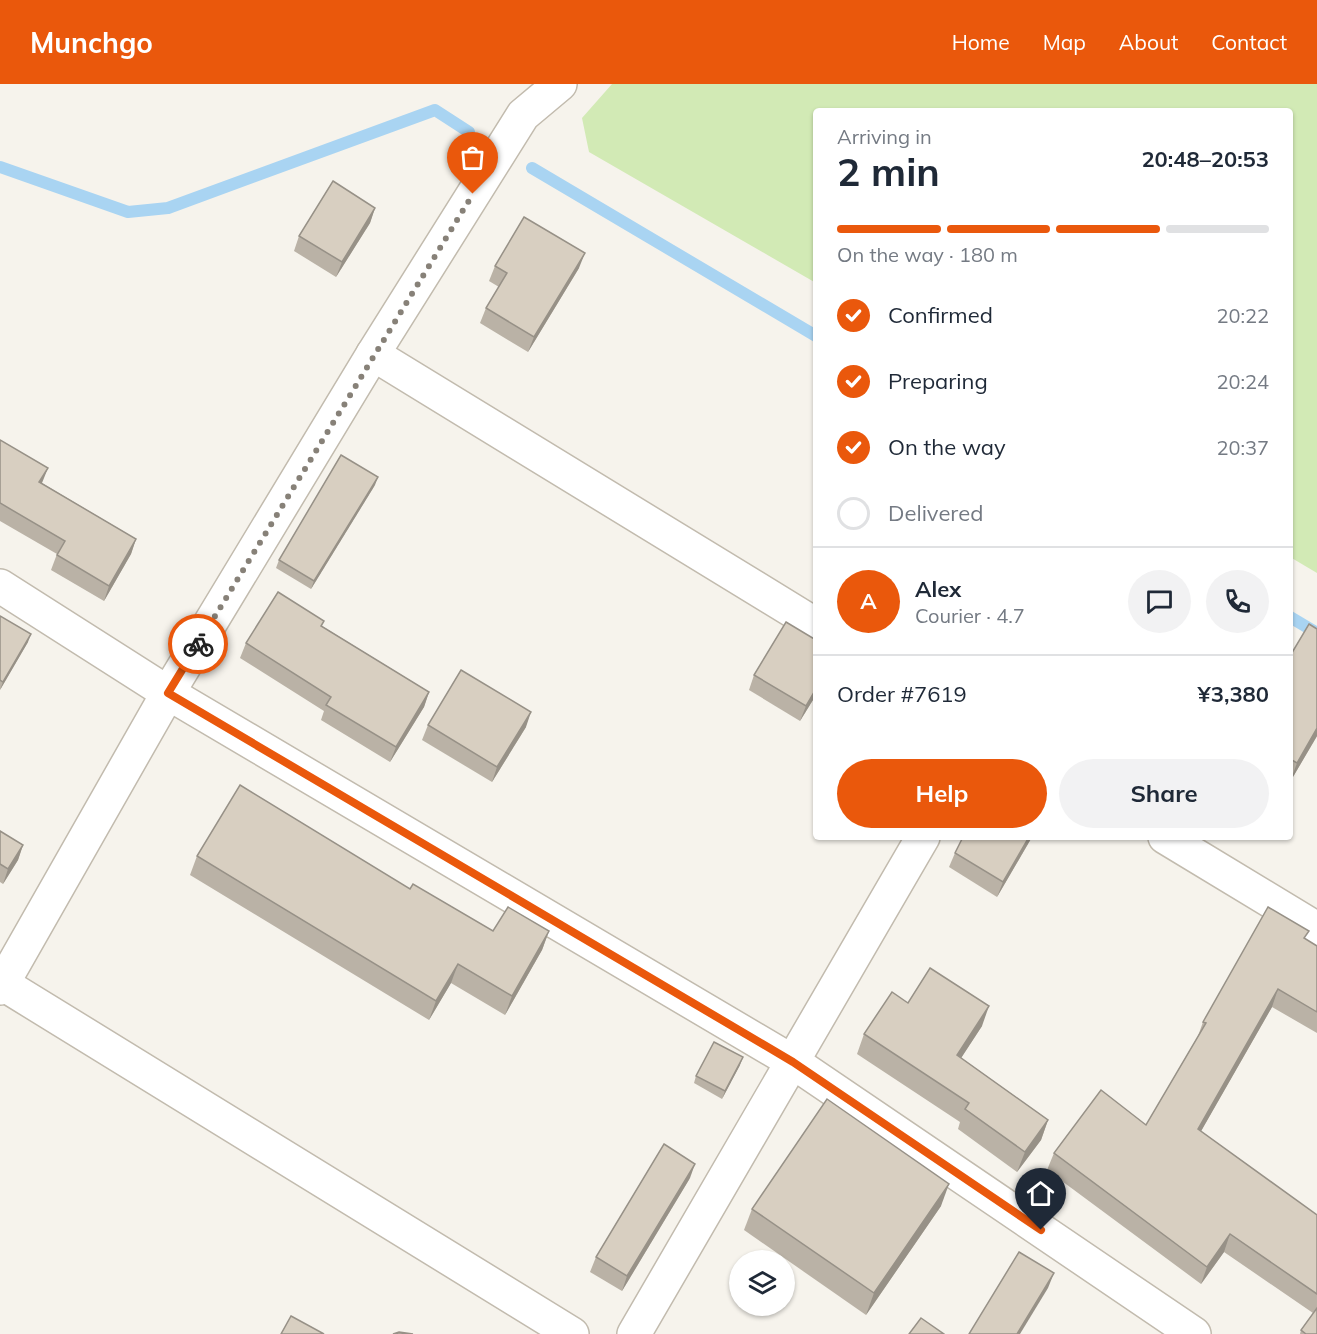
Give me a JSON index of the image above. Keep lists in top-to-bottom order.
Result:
{
  "page": {
    "header": "Munchgo",
    "nav": [
      "Home",
      "Map",
      "About",
      "Contact"
    ],
    "heading": ["2 min", "Arriving in", "20:48–20:53"],
    "panel": [
      "Alex",
      "Courier · 4.7",
      "Order #7619",
      "¥3,380"
    ],
    "bar": "On the way · 180 m",
    "list": [
      ["Confirmed", "20:22"],
      ["Preparing", "20:24"],
      ["On the way", "20:37"],
      "Delivered"
    ],
    "round": "A",
    "buttons": ["Help", "Share"]
  }
}
